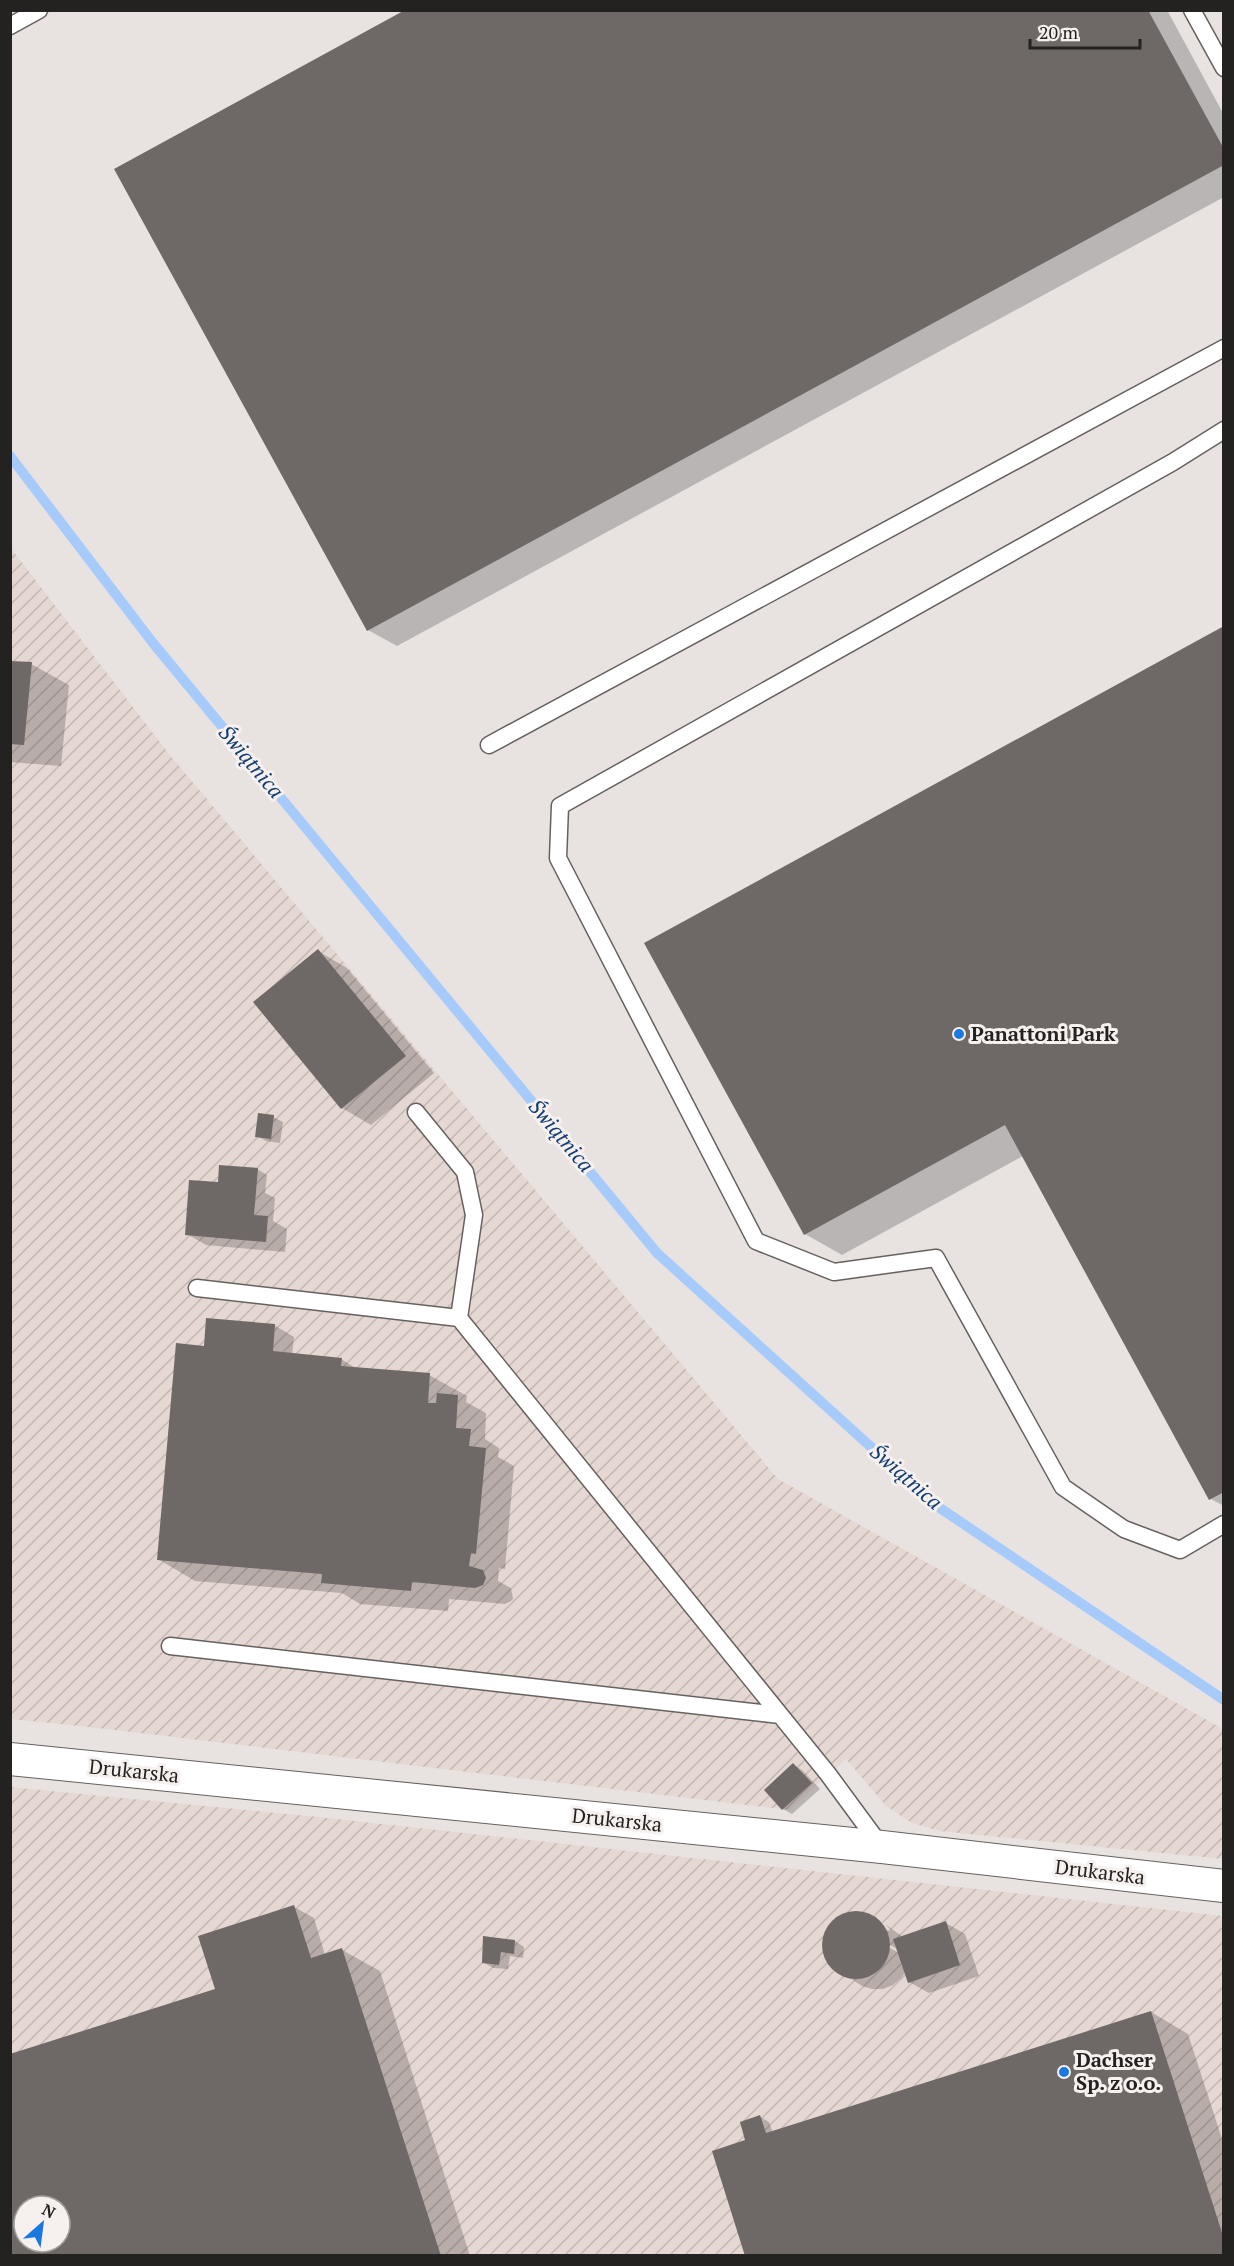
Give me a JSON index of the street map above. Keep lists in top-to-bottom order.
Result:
{
  "streets": {
    "street": ["Drukarska"]
  },
  "water": ["Świątnica"],
  "places": ["Panattoni Park", "Dachser Sp. z o.o."],
  "scale_bar": "20 m",
  "north": "top right"
}
